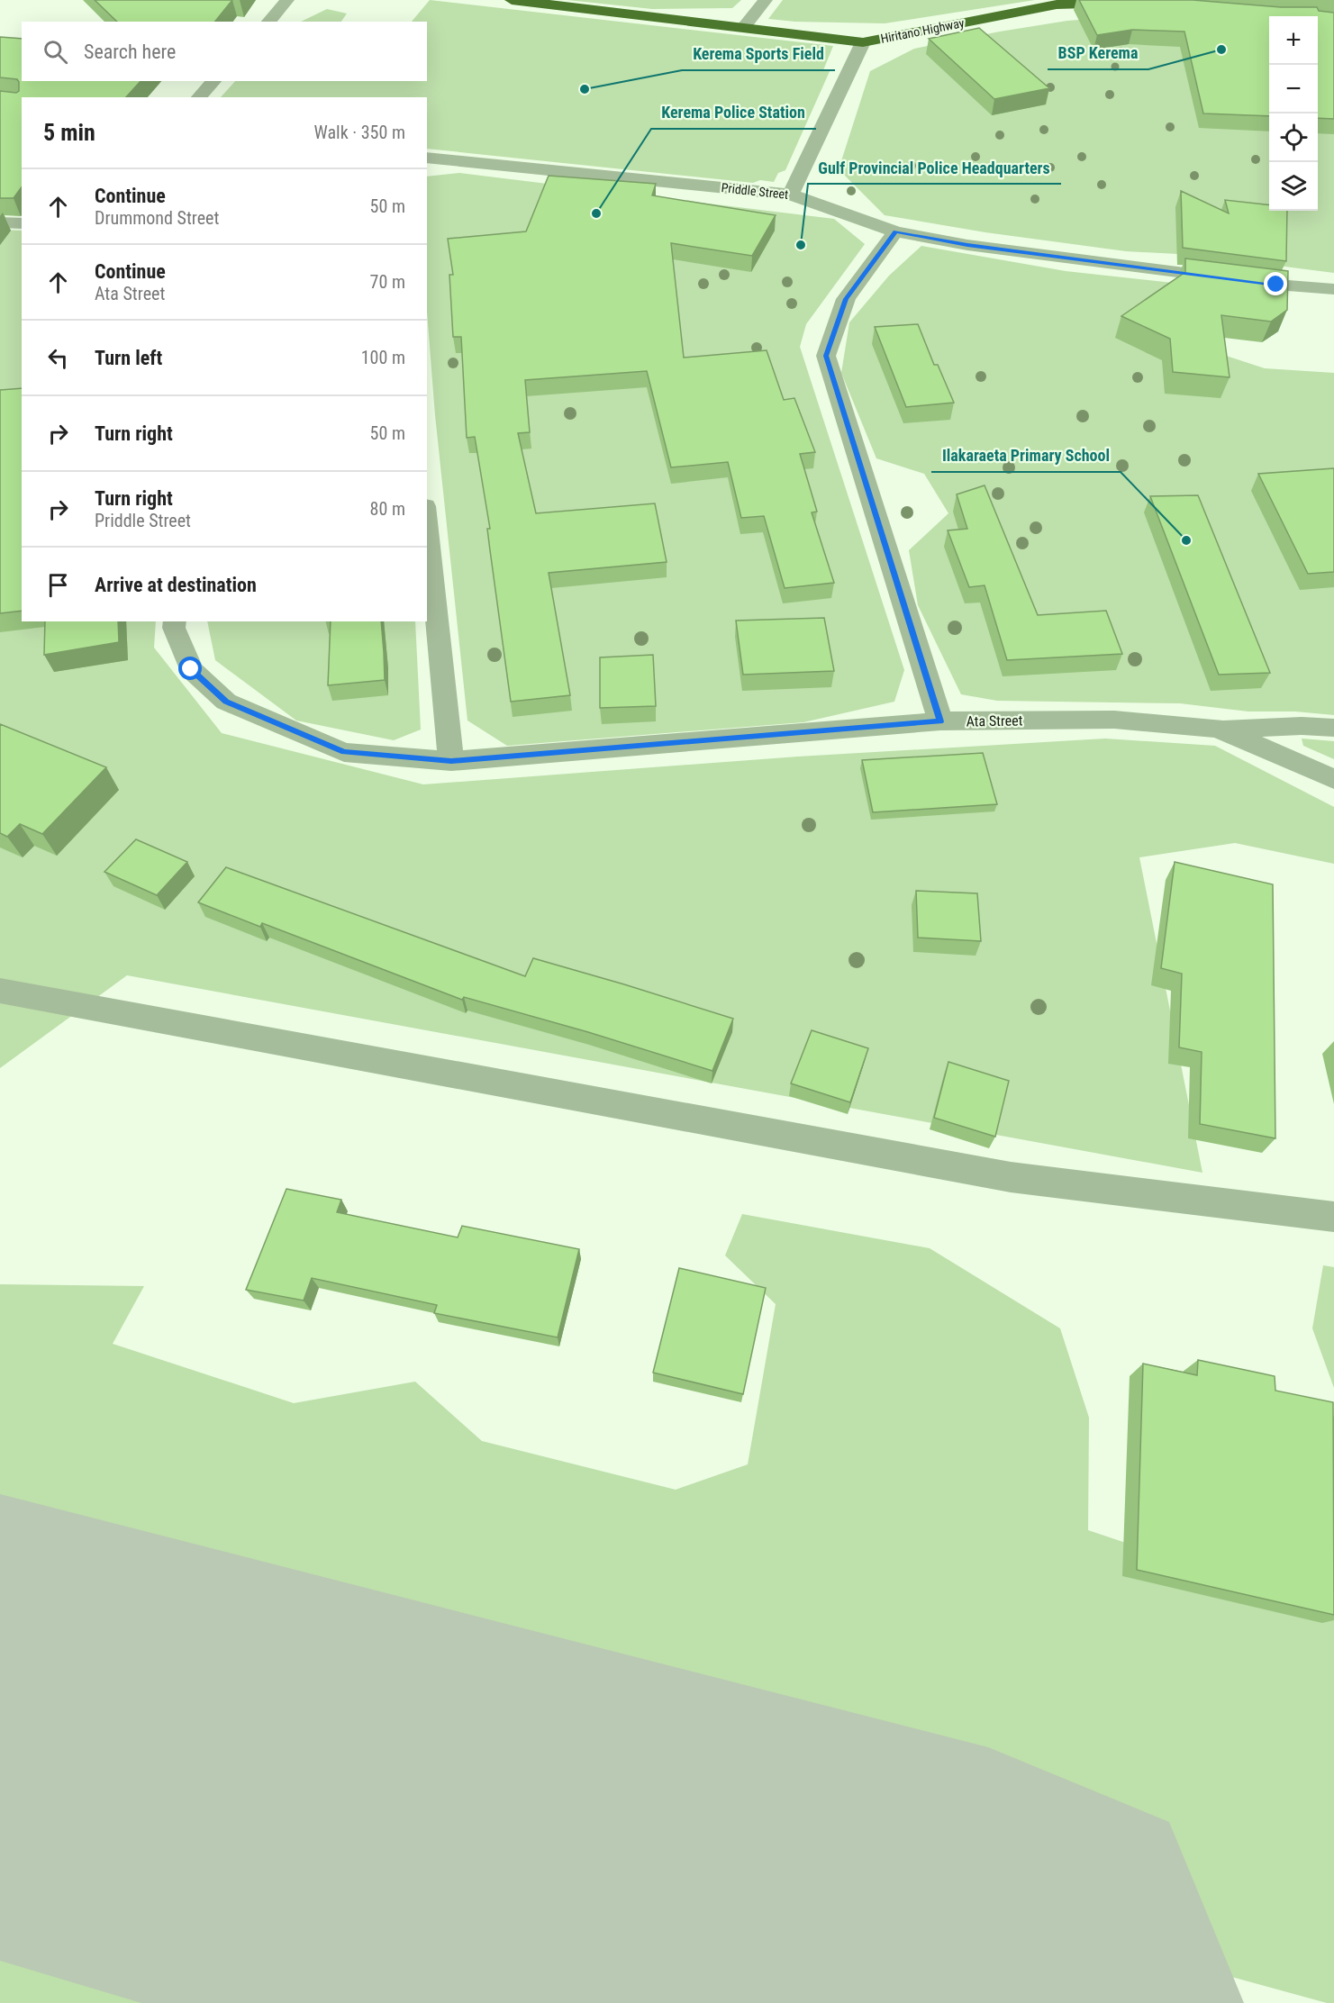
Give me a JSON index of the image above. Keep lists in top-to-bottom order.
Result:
{
  "streets": {
    "highway": ["Hiritano Highway"],
    "street": ["Priddle Street", "Ata Street"]
  },
  "places": [
    "BSP Kerema",
    "Kerema Sports Field",
    "Kerema Police Station",
    "Gulf Provincial Police Headquarters",
    "Ilakaraeta Primary School"
  ],
  "page": {
    "map_buttons": ["+", "−"],
    "search": "Search here",
    "heading": ["5 min", "Walk · 350 m"],
    "list": [
      ["Continue", "Drummond Street", "50 m"],
      ["Continue", "Ata Street", "70 m"],
      ["Turn left", "100 m"],
      ["Turn right", "50 m"],
      ["Turn right", "Priddle Street", "80 m"],
      "Arrive at destination"
    ]
  }
}
